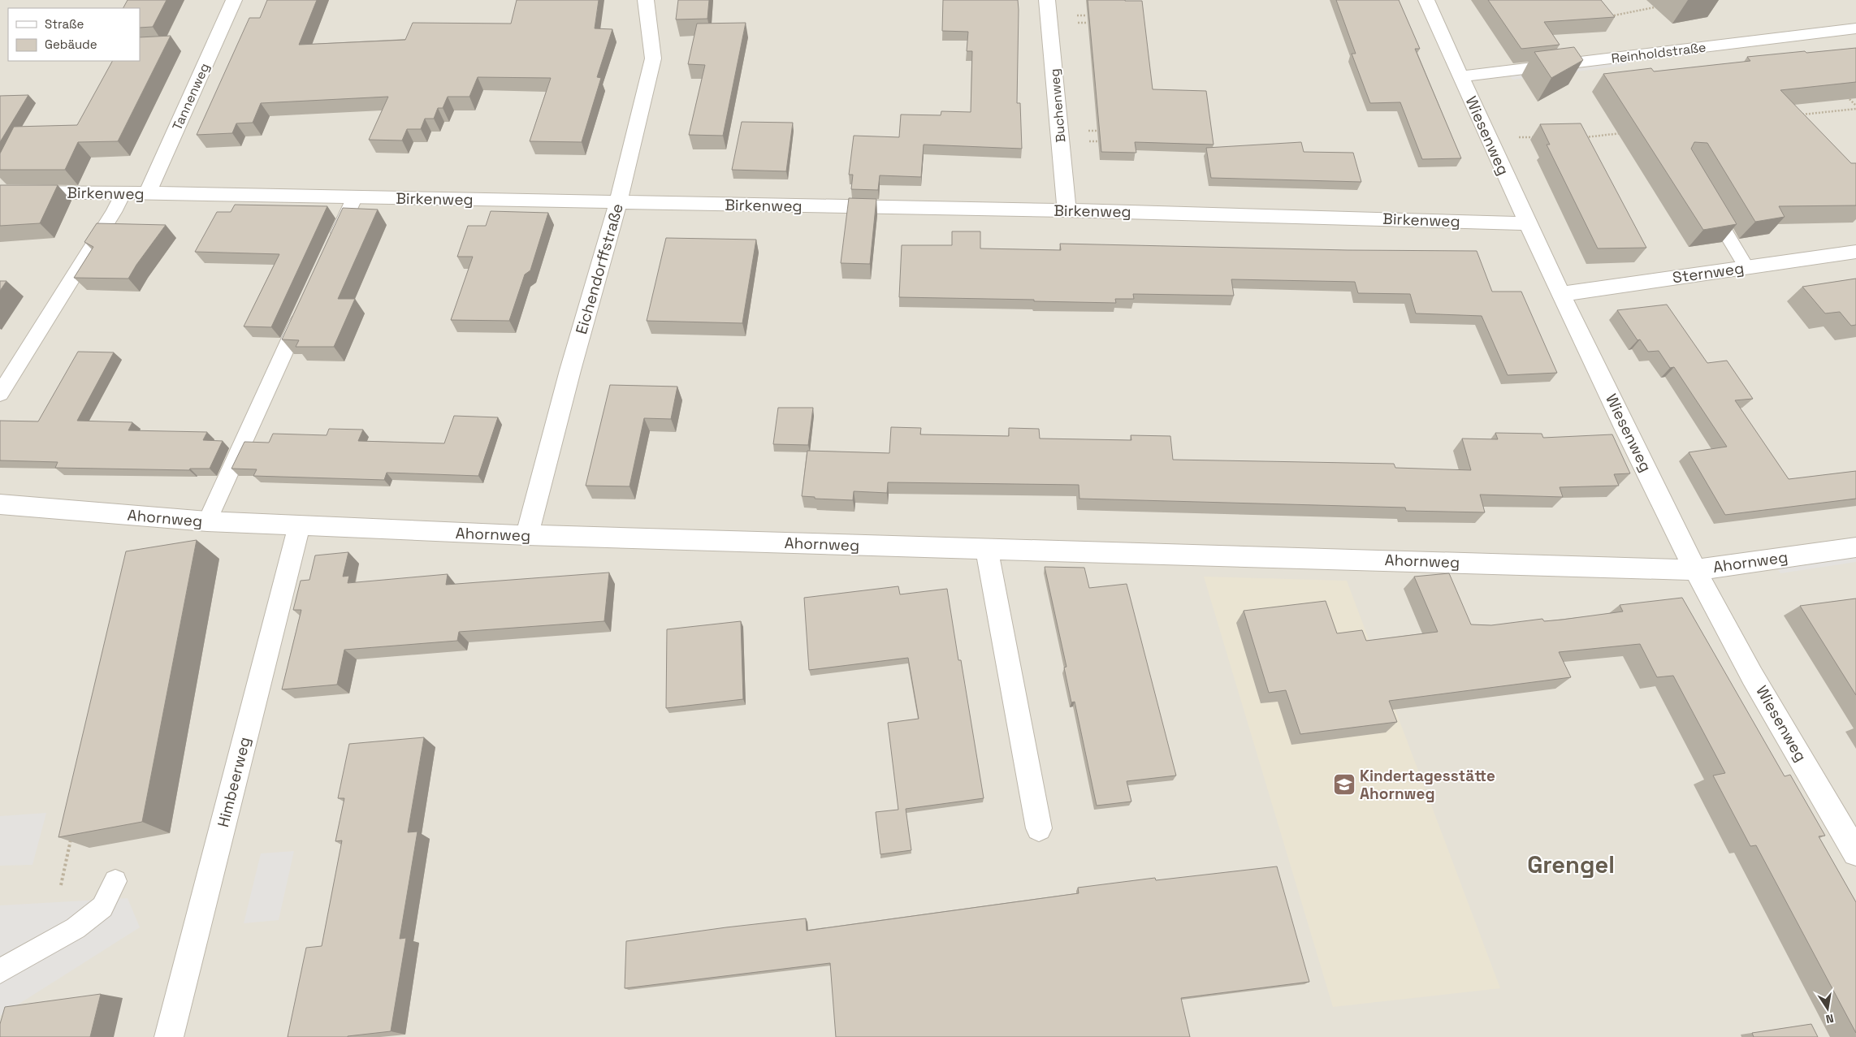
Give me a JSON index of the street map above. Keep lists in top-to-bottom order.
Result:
{
  "streets": {
    "street": [
      "Reinholdstraße",
      "Tannenweg",
      "Buchenweg",
      "Wiesenweg",
      "Birkenweg",
      "Eichendorffstraße",
      "Sternweg",
      "Ahornweg",
      "Himbeerweg"
    ]
  },
  "crossings": [
    ["Reinholdstraße", "Wiesenweg"],
    ["Tannenweg", "Birkenweg"],
    ["Buchenweg", "Birkenweg"],
    ["Wiesenweg", "Birkenweg"],
    ["Wiesenweg", "Sternweg"],
    ["Wiesenweg", "Ahornweg"],
    ["Birkenweg", "Eichendorffstraße"],
    ["Eichendorffstraße", "Ahornweg"],
    ["Ahornweg", "Himbeerweg"]
  ],
  "districts": ["Grengel"],
  "places": {
    "school or university": ["Kindertagesstätte Ahornweg"]
  },
  "legend": ["Straße", "Gebäude"],
  "north": "bottom"
}
